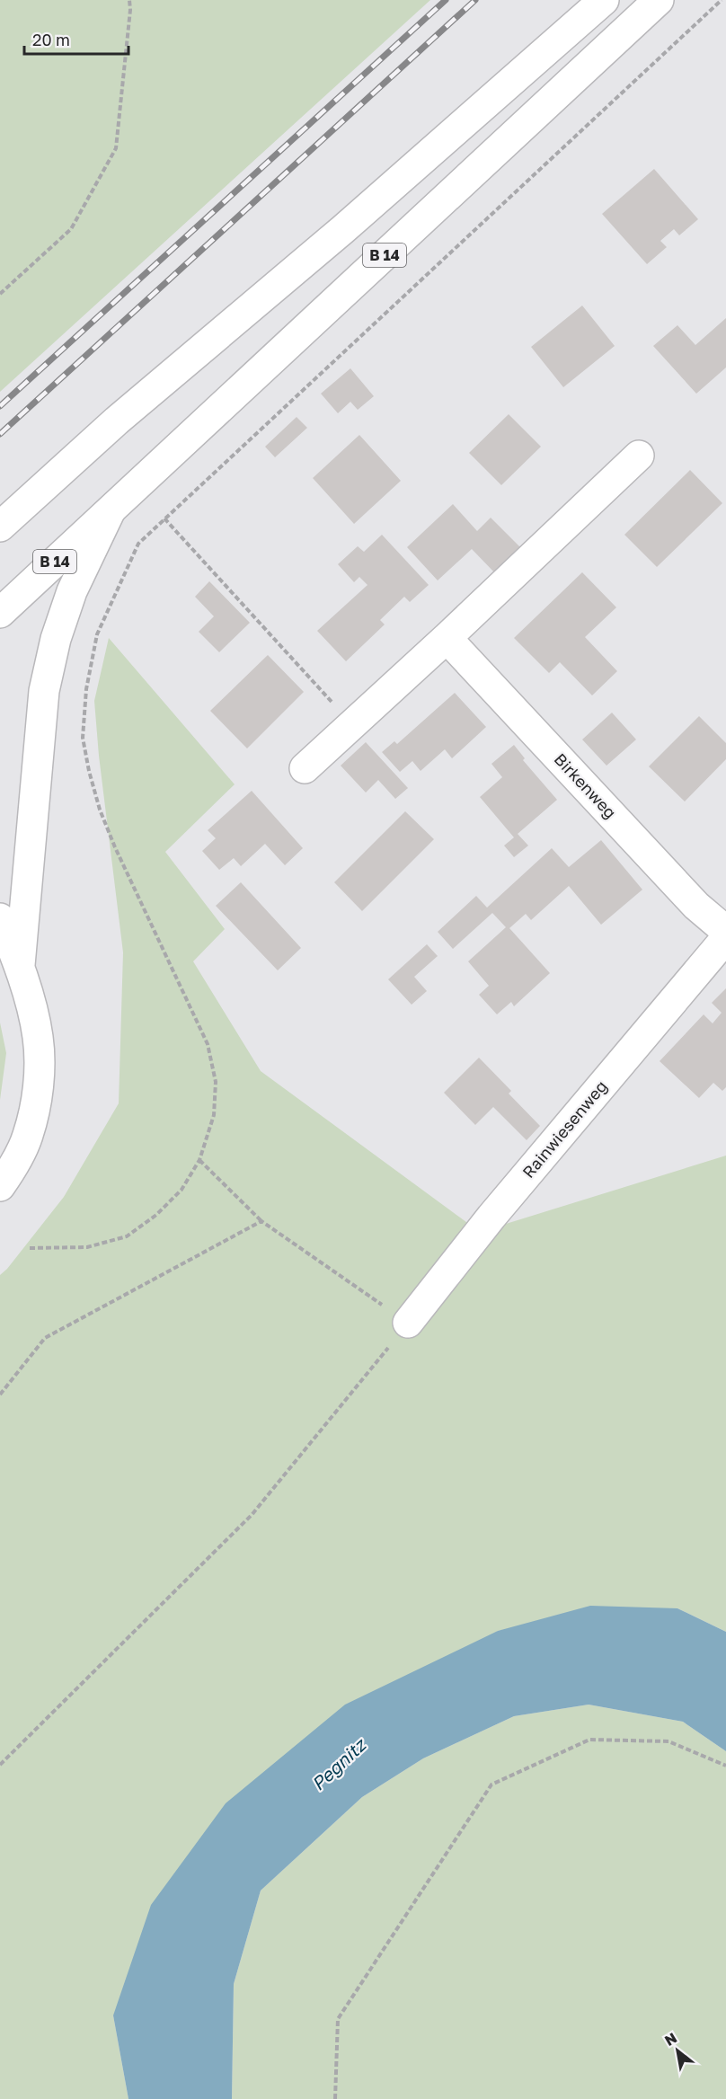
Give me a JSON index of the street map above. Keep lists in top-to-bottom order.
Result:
{
  "streets": {
    "main road": ["B 14", "Birkenweg", "Rainwiesenweg"]
  },
  "water": ["Pegnitz"],
  "scale_bar": "20 m",
  "north": "top left"
}
